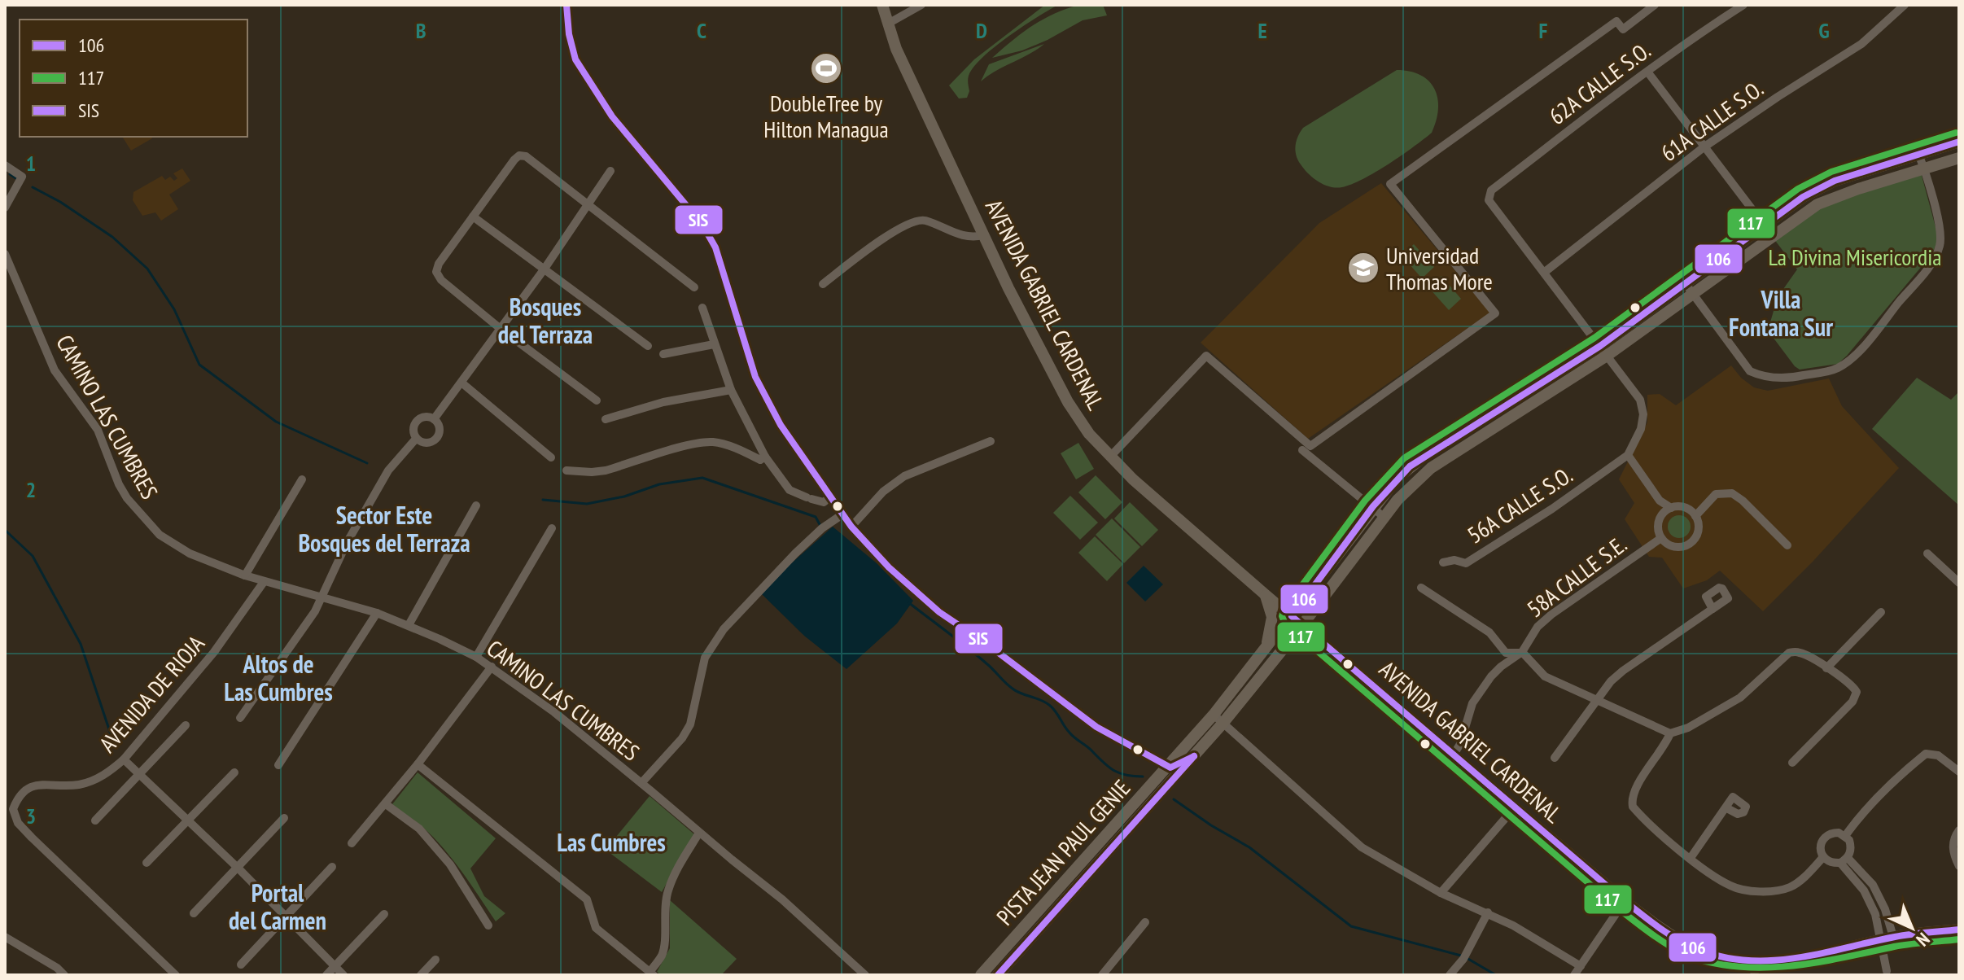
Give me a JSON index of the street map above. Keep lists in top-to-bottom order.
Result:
{
  "streets": {
    "main road": ["AVENIDA GABRIEL CARDENAL", "PISTA JEAN PAUL GENIE"],
    "street": [
      "62A CALLE S.O.",
      "61A CALLE S.O.",
      "CAMINO LAS CUMBRES",
      "56A CALLE S.O.",
      "58A CALLE S.E.",
      "AVENIDA DE RIOJA"
    ]
  },
  "crossings": [
    ["62A CALLE S.O.", "61A CALLE S.O."],
    ["AVENIDA GABRIEL CARDENAL", "PISTA JEAN PAUL GENIE"],
    ["CAMINO LAS CUMBRES", "AVENIDA DE RIOJA"]
  ],
  "districts": [
    "Villa Fontana Sur",
    "Bosques del Terraza",
    "Sector Este Bosques del Terraza",
    "Altos de Las Cumbres",
    "Las Cumbres",
    "Portal del Carmen"
  ],
  "parks": ["La Divina Misericordia"],
  "places": {
    "sports": ["DoubleTree by Hilton Managua"],
    "school or university": ["Universidad Thomas More"]
  },
  "lines": ["transit line SIS", "transit line 117", "transit line 106"],
  "legend": ["106", "117", "SIS"],
  "north": "bottom right",
  "grid": {
    "columns": [
      "B",
      "C",
      "D",
      "E",
      "F",
      "G"
    ],
    "rows": ["1", "2", "3"]
  }
}
